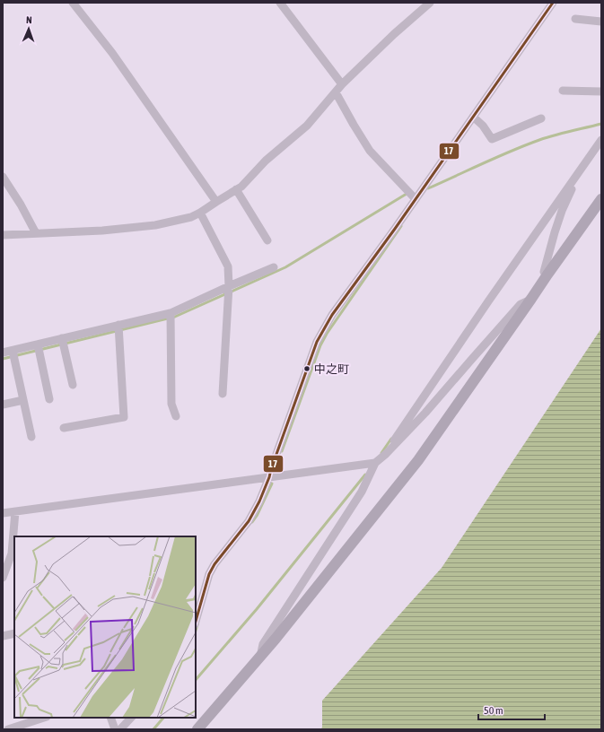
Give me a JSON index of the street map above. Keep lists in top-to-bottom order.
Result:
{
  "places": ["中之町"],
  "lines": ["transit line 17"],
  "scale_bar": "50 m",
  "north": "top"
}
